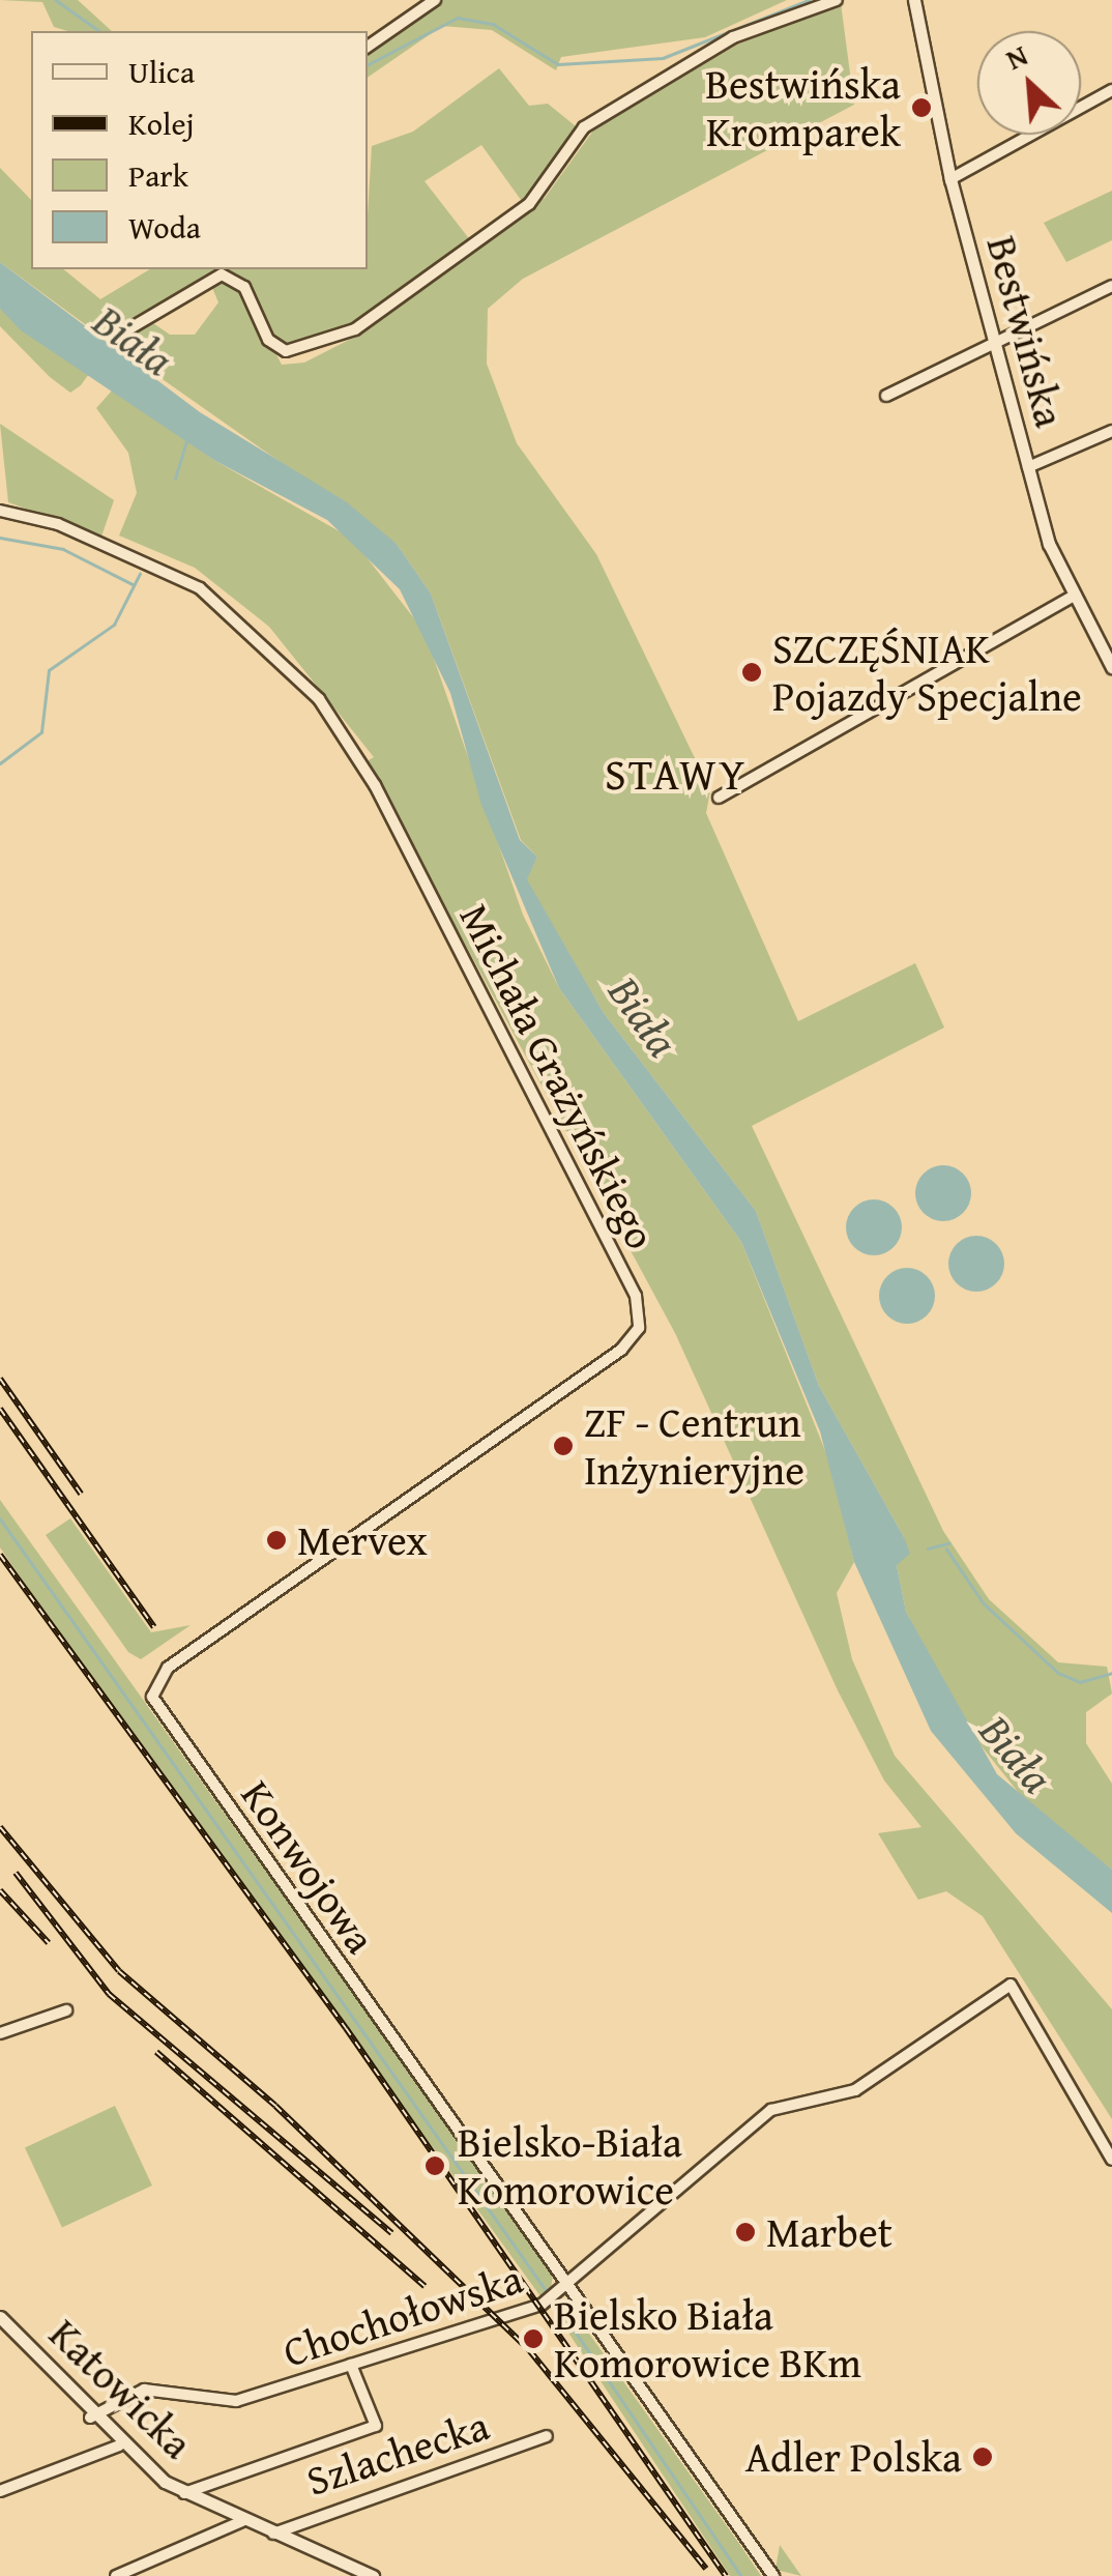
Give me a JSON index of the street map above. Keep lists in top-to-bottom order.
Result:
{
  "streets": {
    "street": [
      "Bestwińska",
      "Michała Grażyńskiego",
      "Konwojowa",
      "Chochołowska",
      "Katowicka",
      "Szlachecka"
    ]
  },
  "crossings": [
    ["Michała Grażyńskiego", "Konwojowa"],
    ["Konwojowa", "Chochołowska"],
    ["Chochołowska", "Katowicka"],
    ["Katowicka", "Szlachecka"]
  ],
  "districts": ["STAWY"],
  "water": ["Biała"],
  "places": [
    "Bestwińska Kromparek",
    "SZCZĘŚNIAK Pojazdy Specjalne",
    "ZF - Centrun Inżynieryjne",
    "Mervex",
    "Bielsko-Biała Komorowice",
    "Marbet",
    "Bielsko Biała Komorowice BKm",
    "Adler Polska"
  ],
  "legend": [
    "Ulica",
    "Kolej",
    "Park",
    "Woda"
  ],
  "north": "top left"
}
